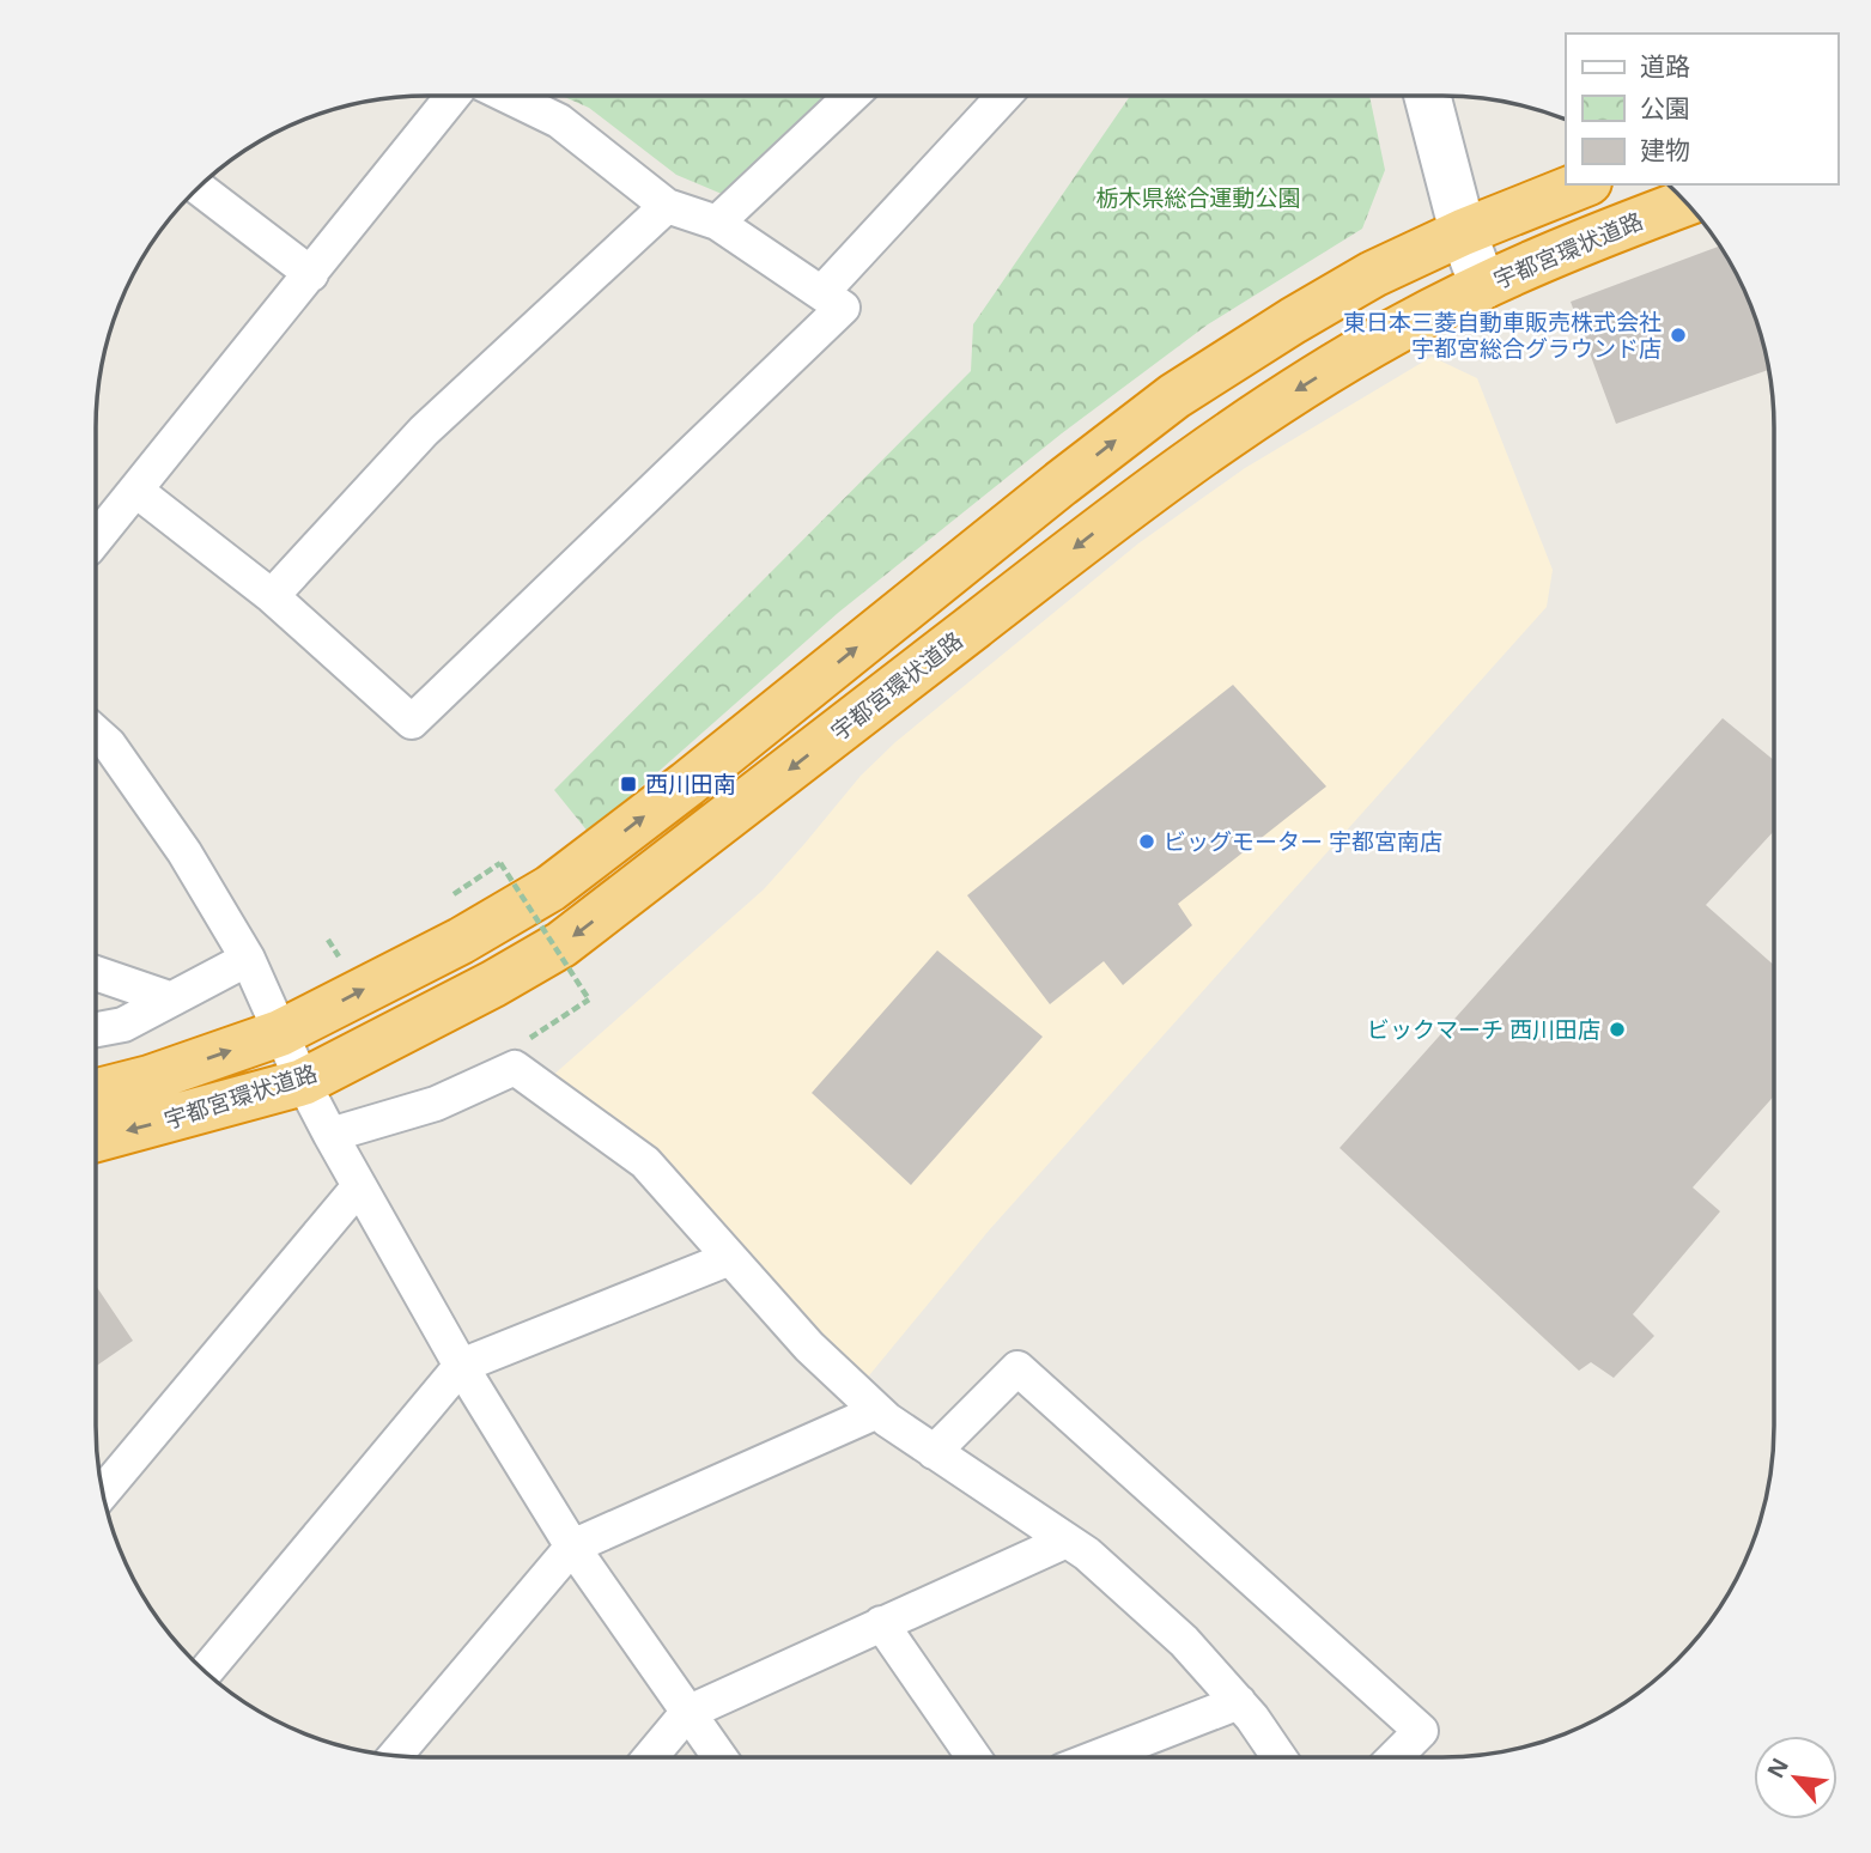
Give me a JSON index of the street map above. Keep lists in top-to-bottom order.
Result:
{
  "streets": {
    "highway": ["宇都宮環状道路"]
  },
  "parks": ["栃木県総合運動公園"],
  "places": {
    "other": ["東日本三菱自動車販売株式会社 宇都宮総合グラウンド店", "ビッグモーター 宇都宮南店", "ビックマーチ 西川田店"],
    "transit": ["西川田南"]
  },
  "legend": ["道路", "公園", "建物"],
  "north": "top left"
}
